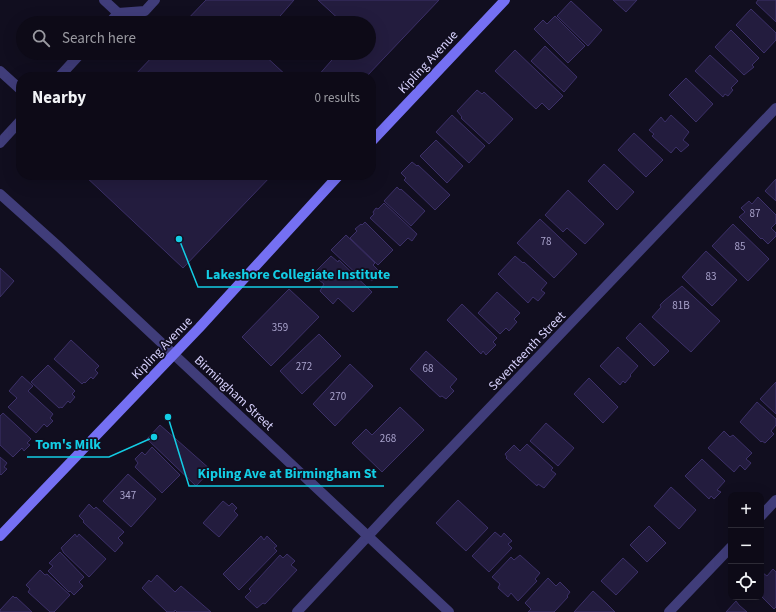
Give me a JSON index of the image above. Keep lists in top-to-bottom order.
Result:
{
  "streets": {
    "main road": ["Kipling Avenue"],
    "street": ["Seventeenth Street", "Birmingham Street"]
  },
  "crossings": [
    ["Kipling Avenue", "Birmingham Street"],
    ["Seventeenth Street", "Birmingham Street"]
  ],
  "places": ["Lakeshore Collegiate Institute", "Kipling Ave at Birmingham St", "Tom's Milk"],
  "house_numbers": [
    "87",
    "78",
    "85",
    "83",
    "81B",
    "359",
    "272",
    "68",
    "270",
    "268",
    "347"
  ],
  "page": {
    "search": "Search here",
    "heading": ["Nearby", "0 results"],
    "map_buttons": ["+", "−"]
  }
}
